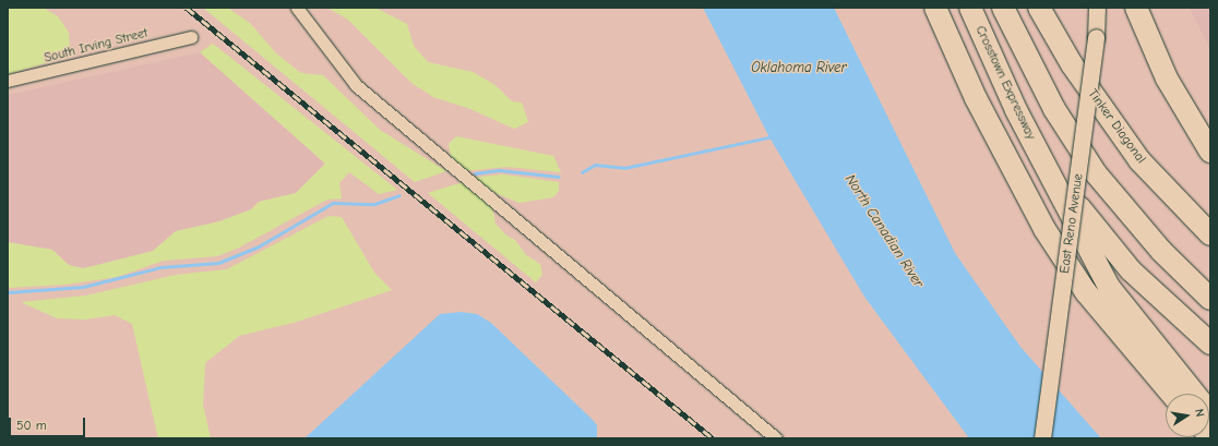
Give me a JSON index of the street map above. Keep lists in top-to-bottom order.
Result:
{
  "streets": {
    "highway": ["Crosstown Expressway", "Tinker Diagonal"],
    "main road": ["East Reno Avenue"],
    "street": ["South Irving Street"]
  },
  "water": ["Oklahoma River", "North Canadian River"],
  "scale_bar": "50 m",
  "north": "right"
}
